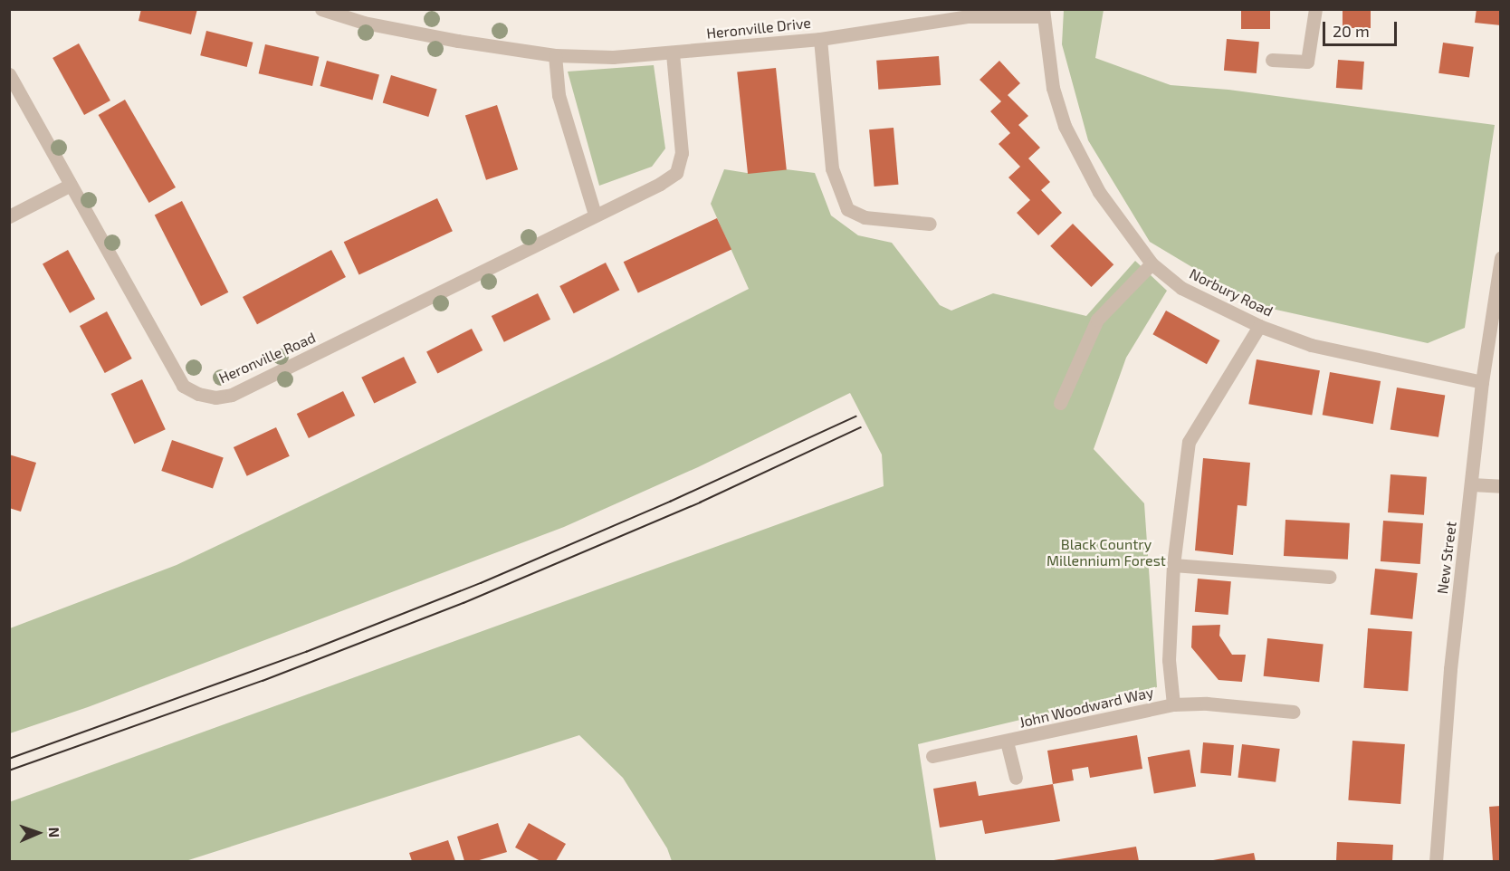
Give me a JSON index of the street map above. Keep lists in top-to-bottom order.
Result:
{
  "streets": {
    "street": [
      "Heronville Drive",
      "Norbury Road",
      "Heronville Road",
      "New Street",
      "John Woodward Way"
    ]
  },
  "crossings": [
    ["Heronville Drive", "Norbury Road"],
    ["Heronville Drive", "Heronville Road"],
    ["Norbury Road", "New Street"],
    ["Norbury Road", "John Woodward Way"]
  ],
  "parks": ["Black Country Millennium Forest"],
  "scale_bar": "20 m",
  "north": "right"
}
